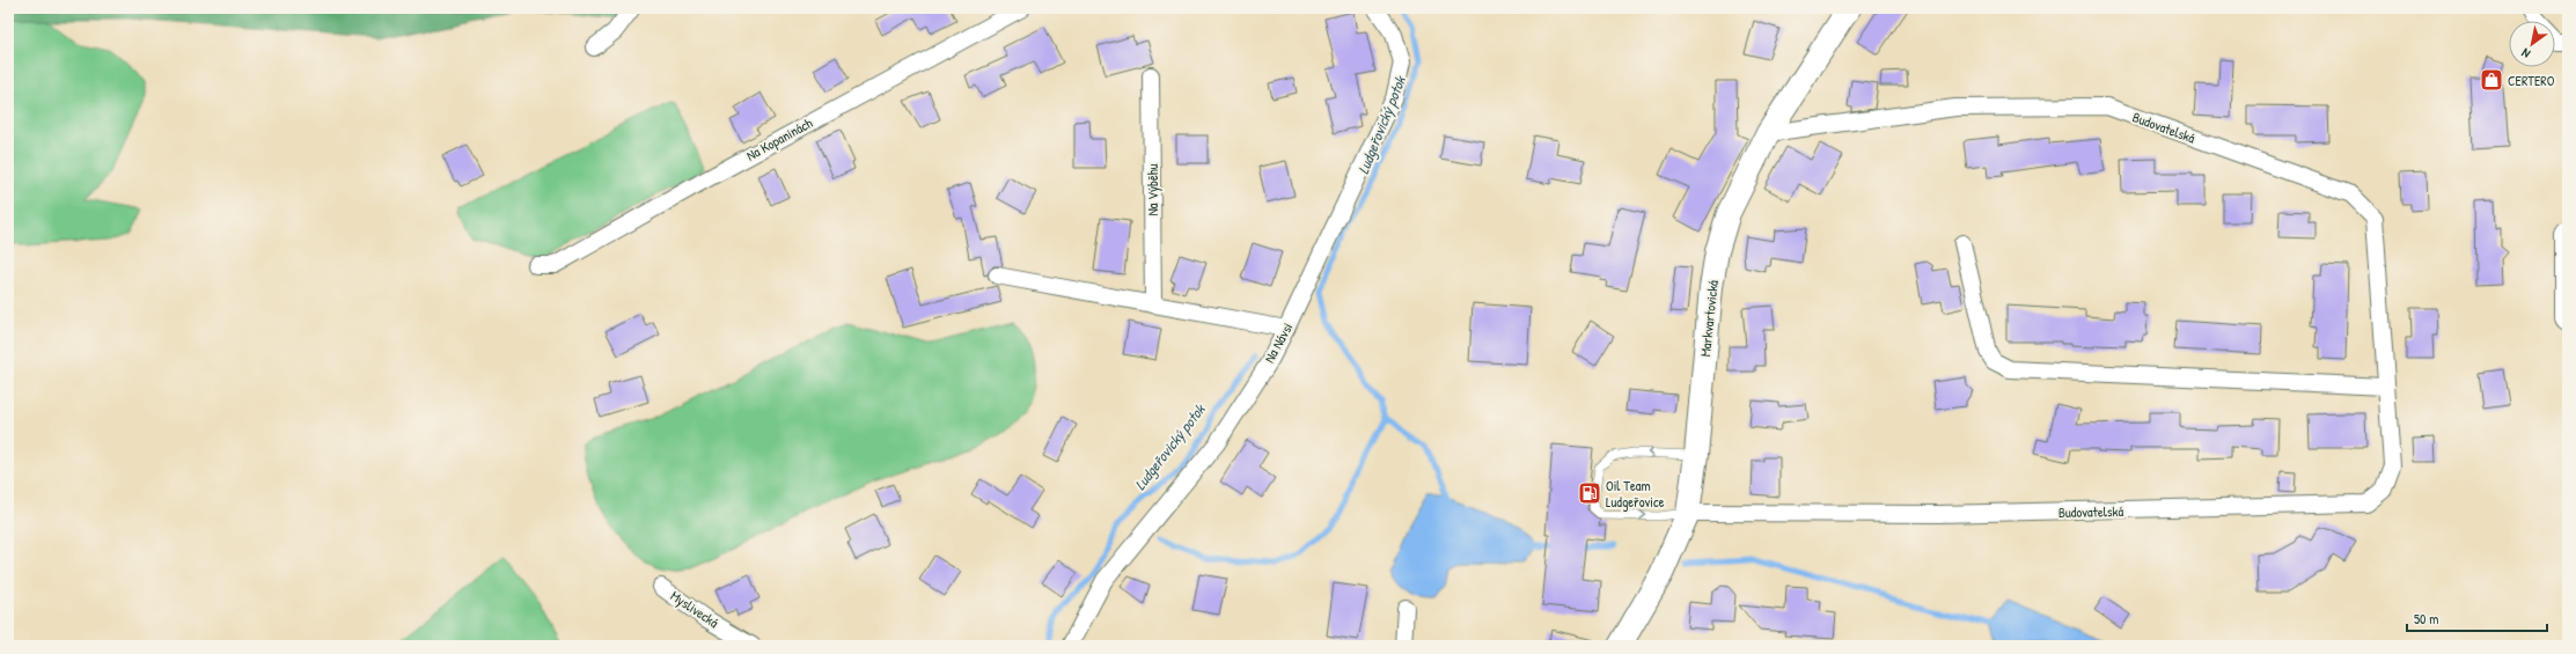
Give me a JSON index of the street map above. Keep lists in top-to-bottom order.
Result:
{
  "streets": {
    "street": [
      "Budovatelská",
      "Na Kopaninách",
      "Na Výběhu",
      "Markvartovická",
      "Na Návsi",
      "Myslivecká"
    ]
  },
  "crossings": [
    ["Budovatelská", "Markvartovická"]
  ],
  "water": ["Ludgeřovický potok"],
  "places": {
    "shop": ["CERTERO"],
    "fuel station": ["Oil Team Ludgeřovice"]
  },
  "scale_bar": "50 m",
  "north": "bottom left"
}
